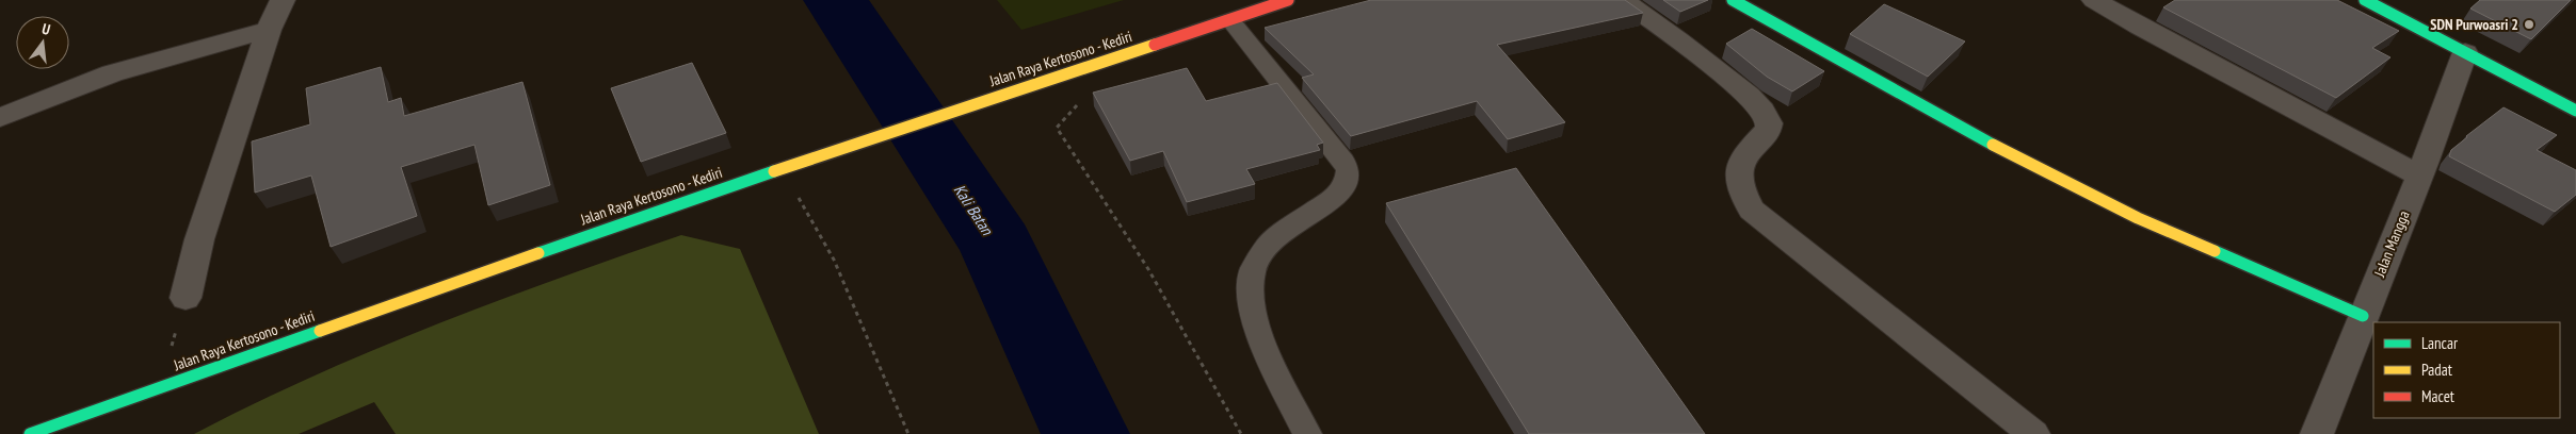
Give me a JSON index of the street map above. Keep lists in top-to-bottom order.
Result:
{
  "streets": {
    "main road": ["Jalan Raya Kertosono - Kediri"],
    "street": ["Jalan Mangga"]
  },
  "water": ["Kali Batan"],
  "places": ["SDN Purwoasri 2"],
  "legend": ["Lancar", "Padat", "Macet"],
  "north": "top"
}
